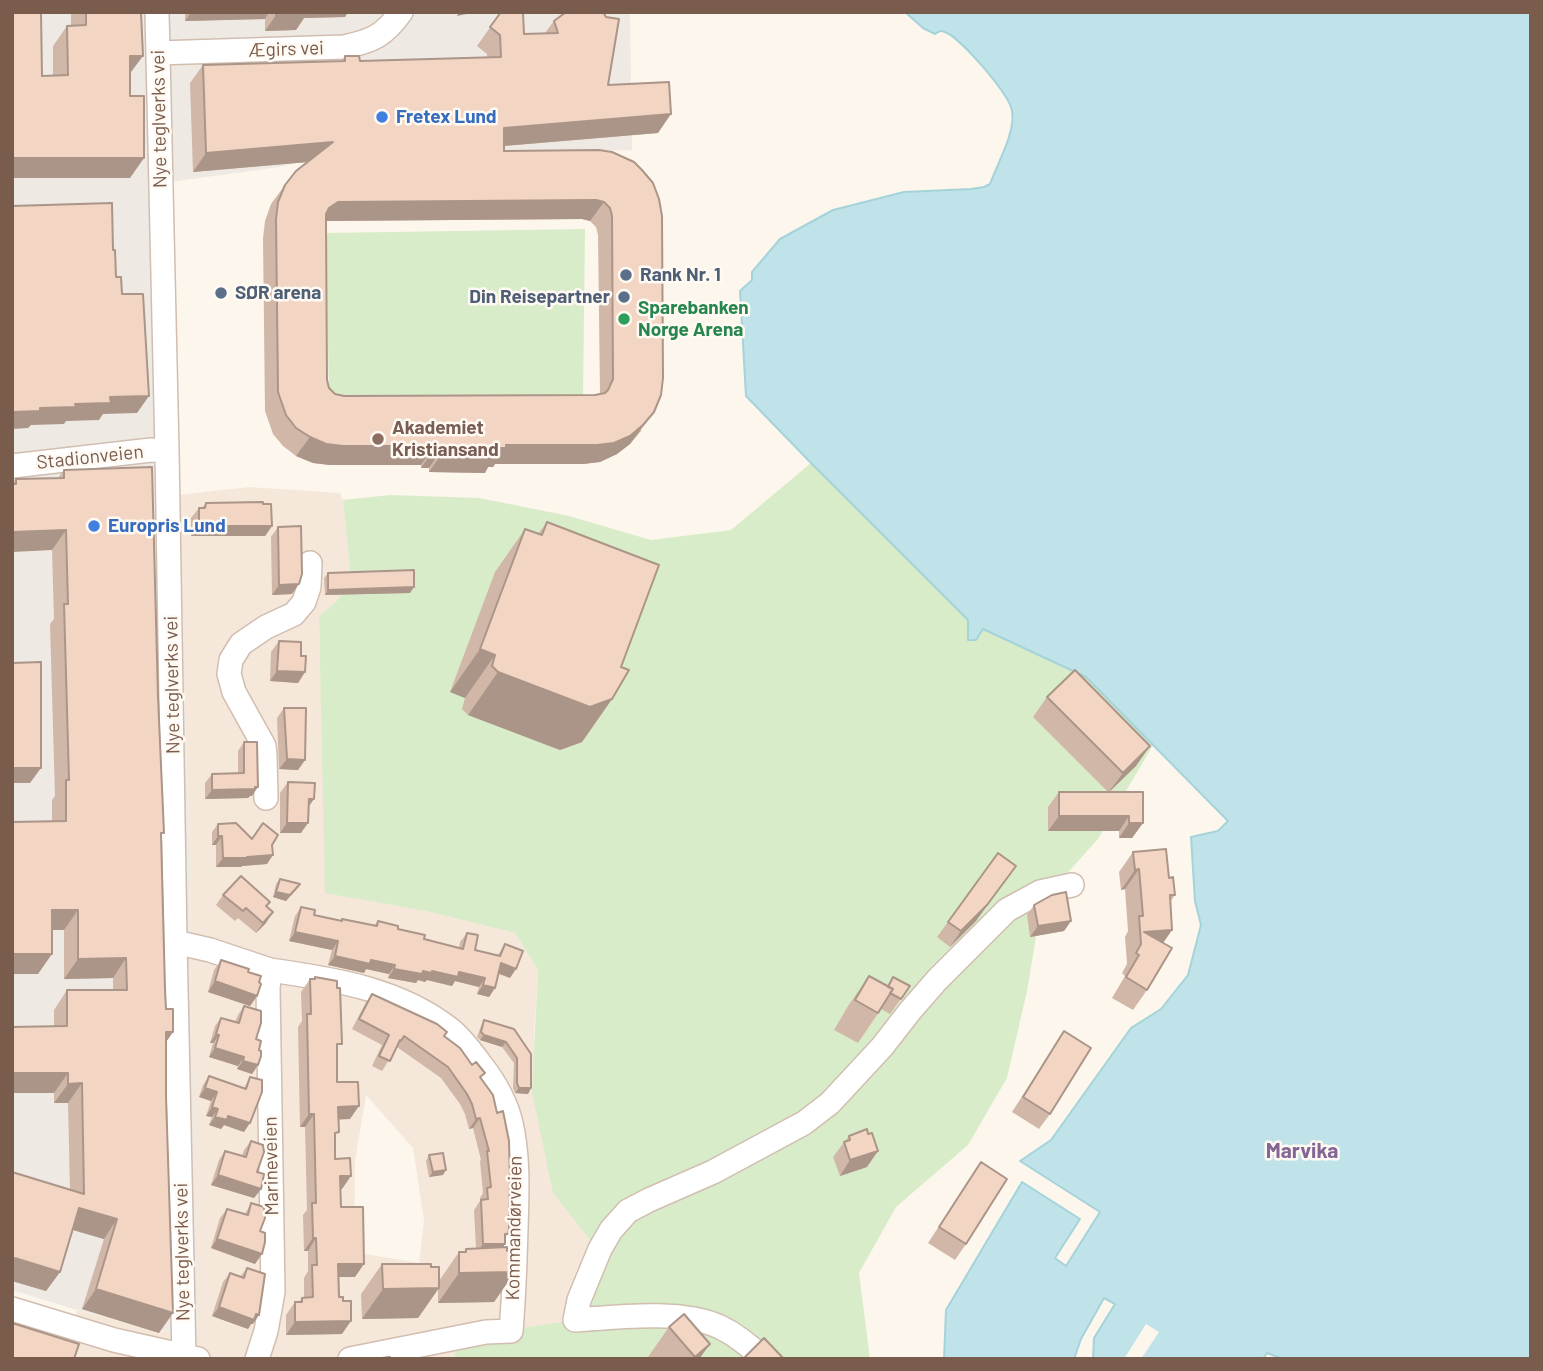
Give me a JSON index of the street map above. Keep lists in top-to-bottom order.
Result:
{
  "streets": {
    "street": [
      "Ægirs vei",
      "Nye teglverks vei",
      "Stadionveien",
      "Marineveien",
      "Kommandørveien"
    ]
  },
  "crossings": [
    ["Ægirs vei", "Nye teglverks vei"],
    ["Nye teglverks vei", "Stadionveien"],
    ["Marineveien", "Kommandørveien"]
  ],
  "districts": ["Marvika"],
  "places": [
    "Fretex Lund",
    "Rank Nr. 1",
    "SØR arena",
    "Din Reisepartner",
    "Sparebanken Norge Arena",
    "Akademiet Kristiansand",
    "Europris Lund"
  ]
}
